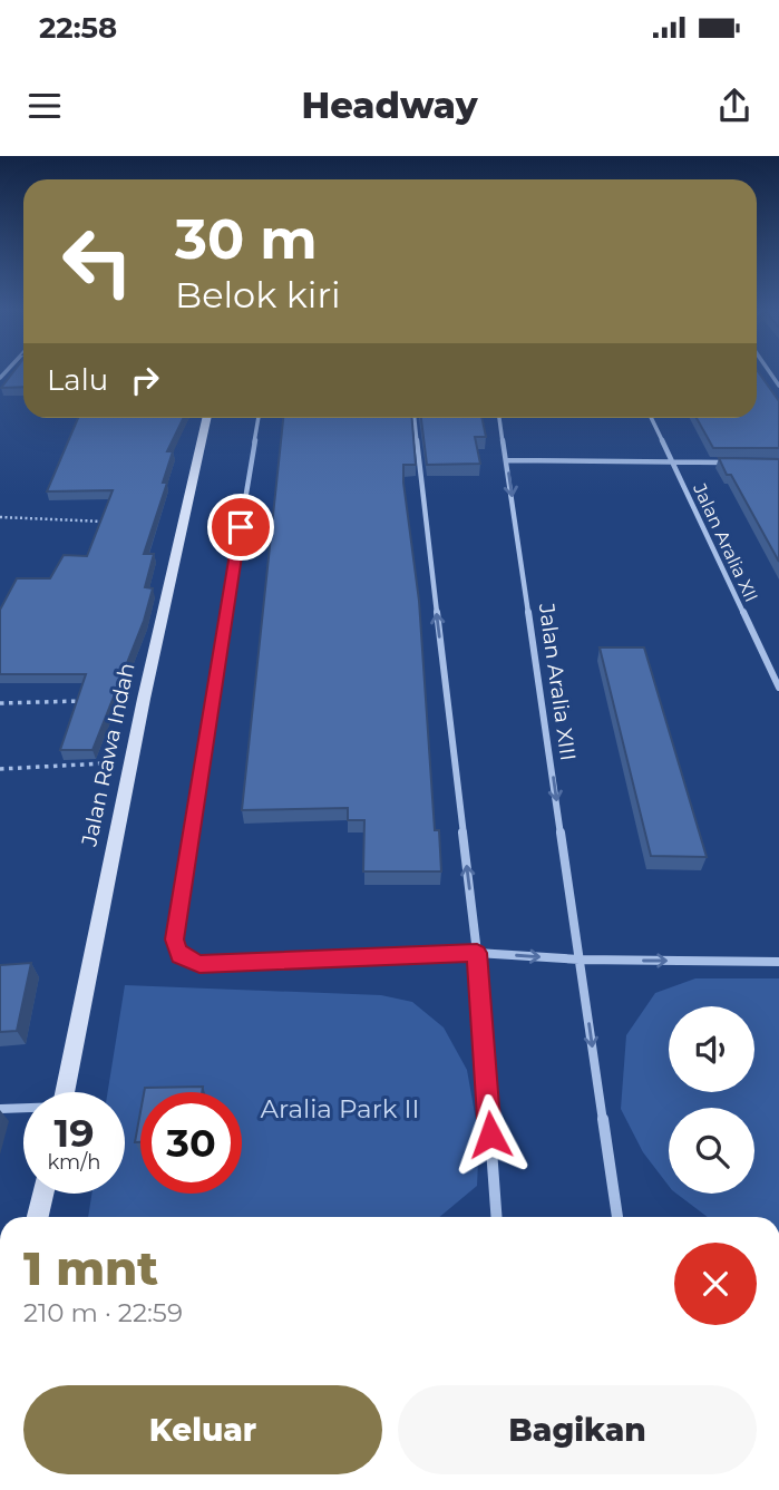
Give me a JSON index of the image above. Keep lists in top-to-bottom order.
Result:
{
  "streets": {
    "street": ["Jalan Aralia XII", "Jalan Aralia XIII", "Jalan Rawa Indah"]
  },
  "one_way": ["Jalan Aralia XIII"],
  "parks": ["Aralia Park II"],
  "page": {
    "status": "22:58",
    "header": "Headway",
    "turn": ["30 m", "Belok kiri"],
    "then": "Lalu",
    "speed": "19 km/h",
    "limit": "30",
    "heading": ["1 mnt", "210 m · 22:59"],
    "buttons": ["Keluar", "Bagikan"]
  }
}
